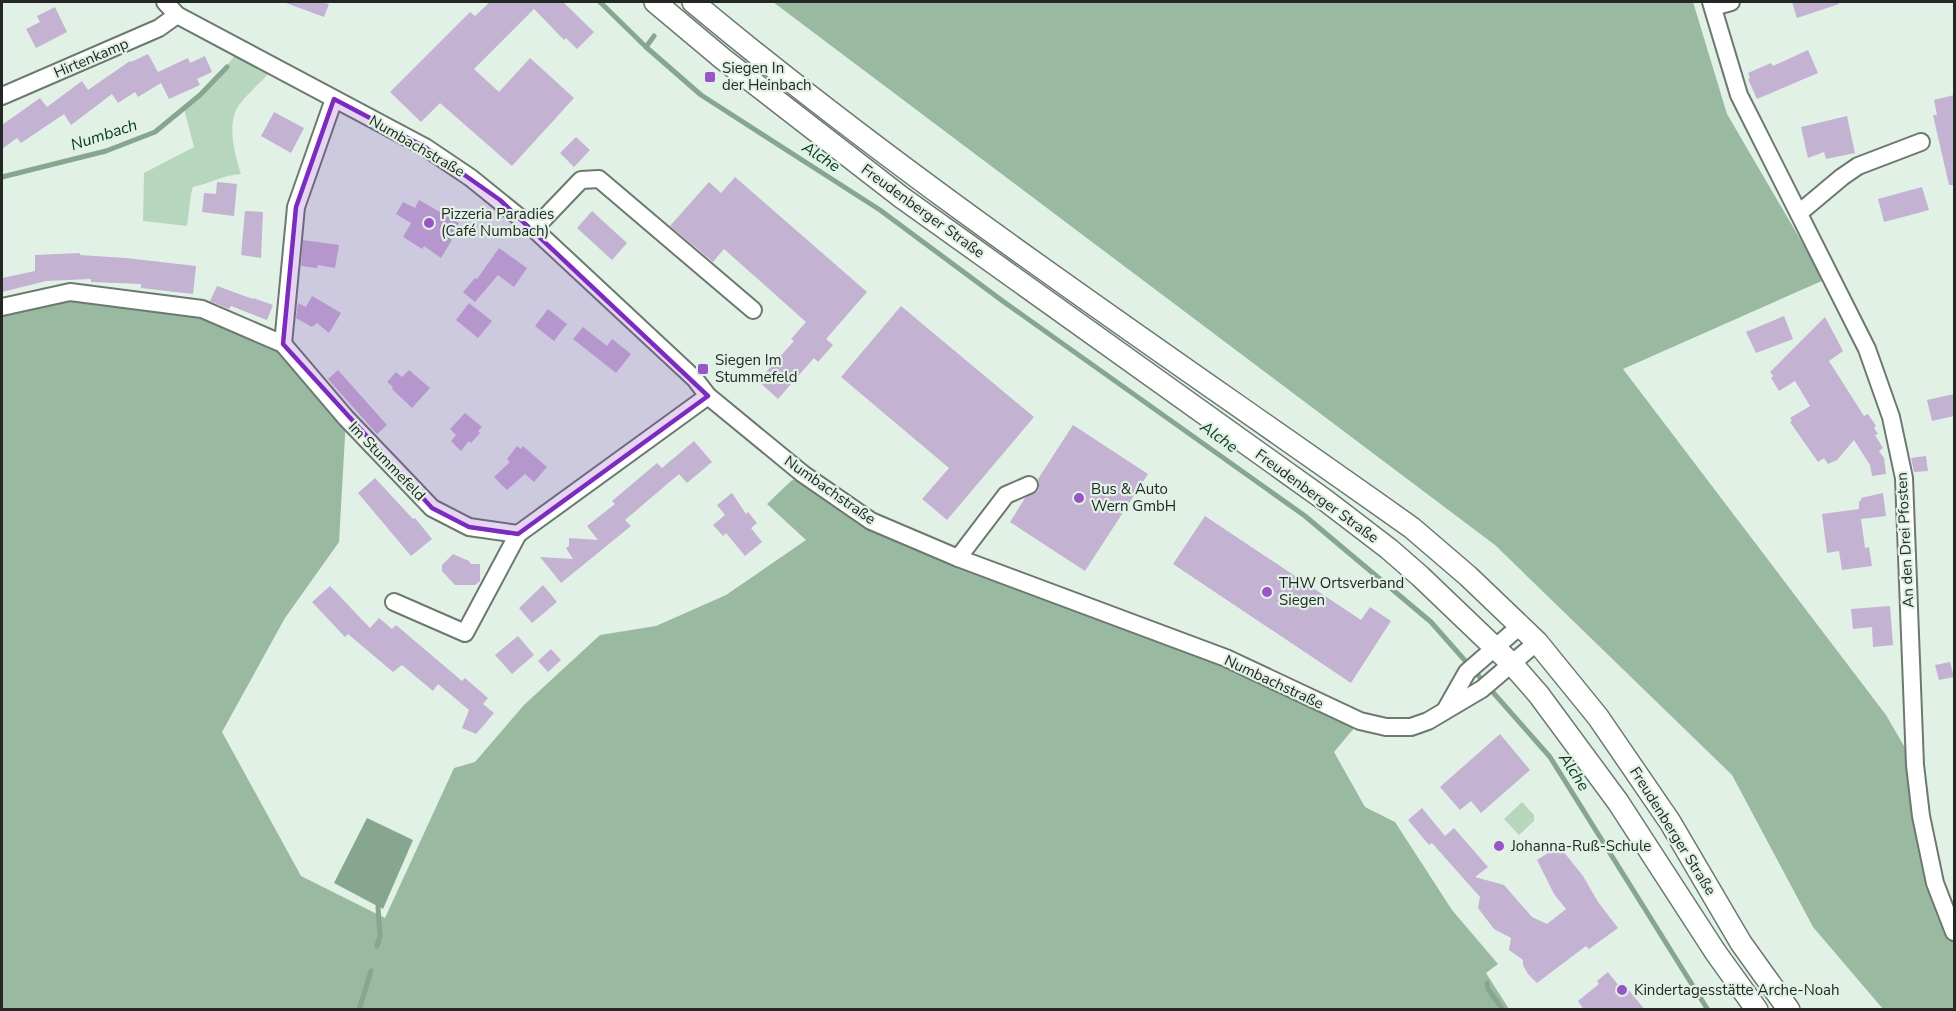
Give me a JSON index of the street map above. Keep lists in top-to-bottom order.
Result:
{
  "streets": {
    "main road": ["Freudenberger Straße"],
    "street": [
      "Hirtenkamp",
      "Numbachstraße",
      "Im Stummefeld",
      "An den Drei Pfosten"
    ]
  },
  "crossings": [
    ["Hirtenkamp", "Numbachstraße"],
    ["Numbachstraße", "Freudenberger Straße"]
  ],
  "water": ["Numbach", "Alche"],
  "places": {
    "transit": ["Siegen In der Heinbach", "Siegen Im Stummefeld"],
    "other": [
      "Pizzeria Paradies (Café Numbach)",
      "Bus & Auto Wern GmbH",
      "THW Ortsverband Siegen",
      "Johanna-Ruß-Schule",
      "Kindertagesstätte Arche-Noah"
    ]
  }
}
